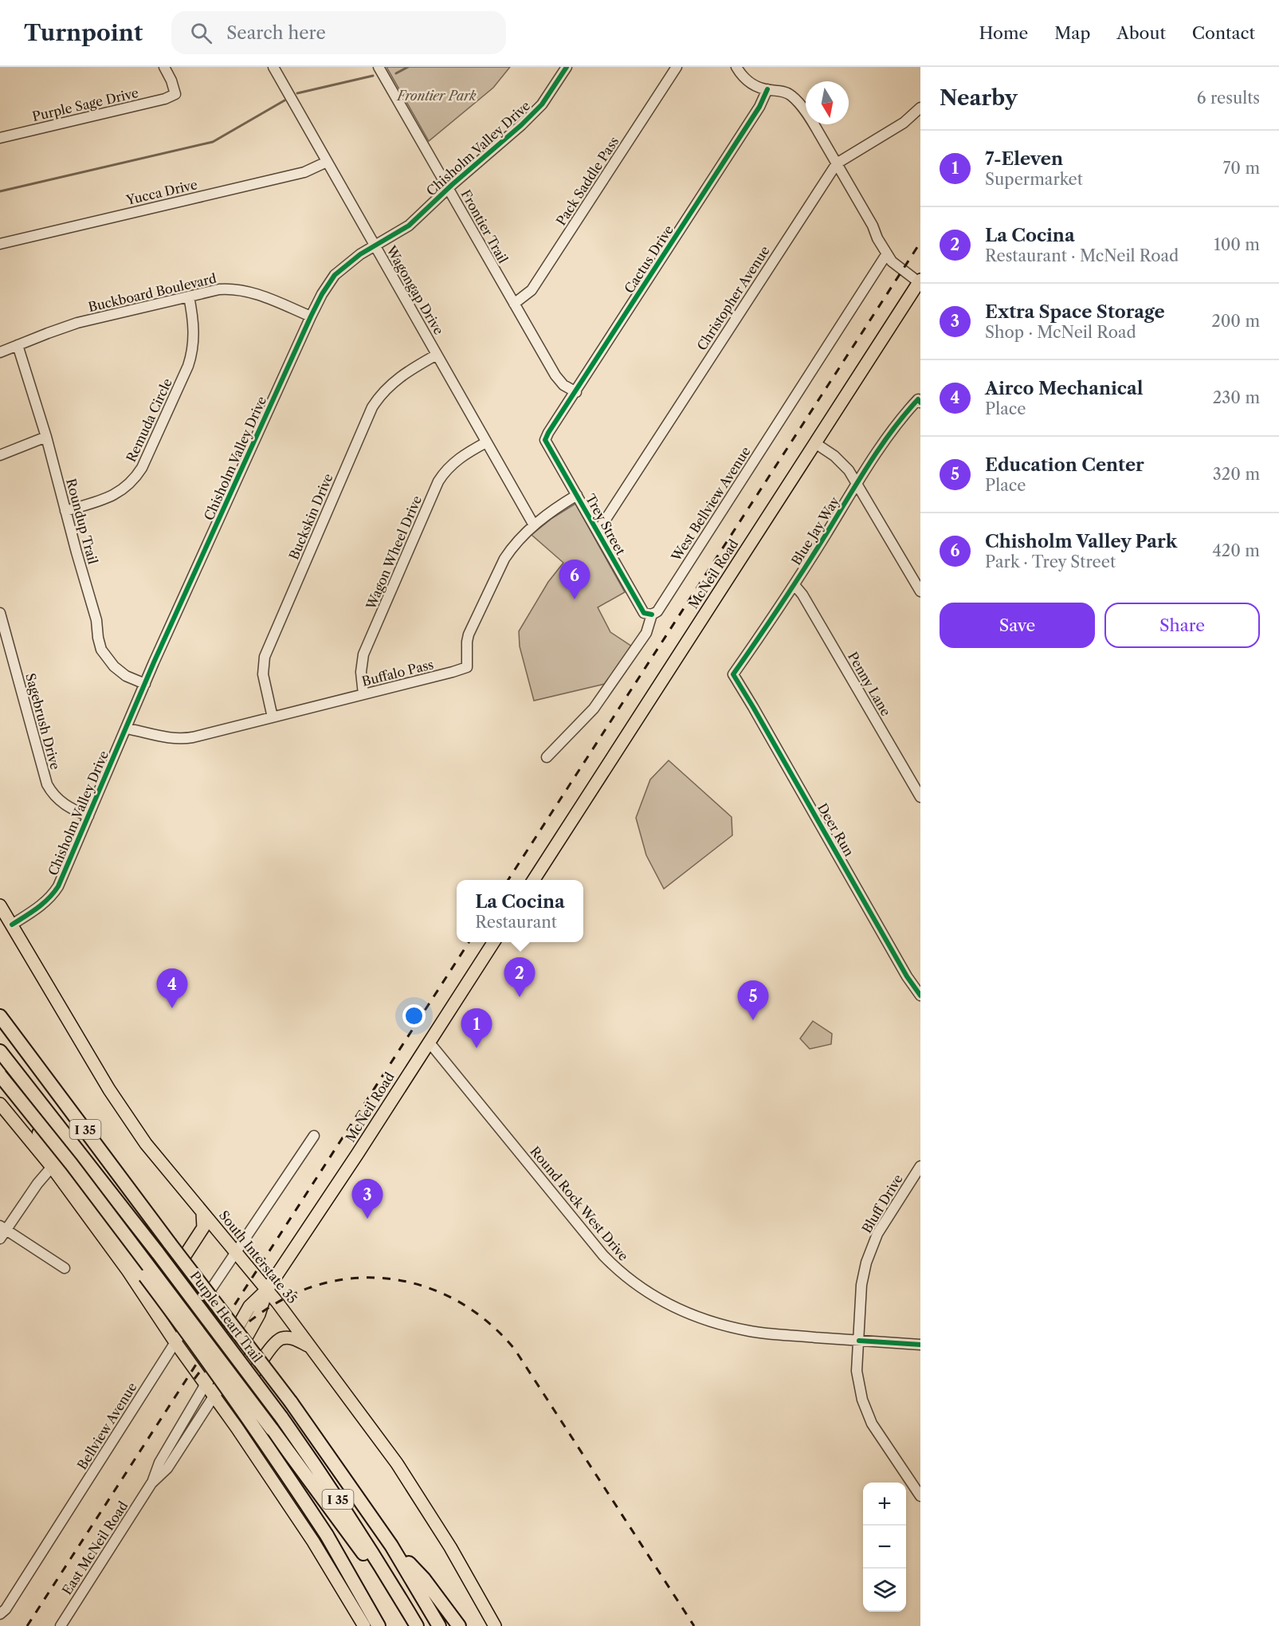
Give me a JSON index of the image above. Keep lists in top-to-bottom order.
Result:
{
  "streets": {
    "highway": ["I 35", "Purple Heart Trail"],
    "main road": ["McNeil Road", "South Interstate 35"],
    "street": [
      "Purple Sage Drive",
      "Chisholm Valley Drive",
      "Pack Saddle Pass",
      "Yucca Drive",
      "Frontier Trail",
      "Cactus Drive",
      "Wagongap Drive",
      "Buckboard Boulevard",
      "Christopher Avenue",
      "Remuda Circle",
      "West Bellview Avenue",
      "Buckskin Drive",
      "Roundup Trail",
      "Trey Street",
      "Blue Jay Way",
      "Wagon Wheel Drive",
      "Buffalo Pass",
      "Penny Lane",
      "Sagebrush Drive",
      "Deer Run",
      "Round Rock West Drive",
      "Bluff Drive",
      "Bellview Avenue",
      "East McNeil Road"
    ]
  },
  "crossings": [
    ["Chisholm Valley Drive", "Frontier Trail"],
    ["Chisholm Valley Drive", "Wagongap Drive"],
    ["Chisholm Valley Drive", "Buckboard Boulevard"],
    ["Chisholm Valley Drive", "Roundup Trail"],
    ["Chisholm Valley Drive", "Buffalo Pass"],
    ["Chisholm Valley Drive", "Sagebrush Drive"],
    ["Chisholm Valley Drive", "South Interstate 35"],
    ["Pack Saddle Pass", "Frontier Trail"],
    ["Yucca Drive", "Wagongap Drive"],
    ["Frontier Trail", "Cactus Drive"],
    ["Cactus Drive", "Trey Street"],
    ["Wagongap Drive", "Buckskin Drive"],
    ["Wagongap Drive", "Wagon Wheel Drive"],
    ["Wagongap Drive", "Buffalo Pass"],
    ["Buckboard Boulevard", "Remuda Circle"],
    ["Buckboard Boulevard", "Roundup Trail"],
    ["Christopher Avenue", "Trey Street"],
    ["Remuda Circle", "Roundup Trail"],
    ["West Bellview Avenue", "Trey Street"],
    ["Buckskin Drive", "Buffalo Pass"],
    ["Trey Street", "Buffalo Pass"],
    ["Blue Jay Way", "Penny Lane"],
    ["Blue Jay Way", "Deer Run"],
    ["Wagon Wheel Drive", "Buffalo Pass"],
    ["McNeil Road", "Round Rock West Drive"],
    ["McNeil Road", "South Interstate 35"],
    ["McNeil Road", "East McNeil Road"],
    ["Round Rock West Drive", "Bluff Drive"],
    ["South Interstate 35", "Bellview Avenue"]
  ],
  "parks": ["Frontier Park"],
  "north": "bottom",
  "page": {
    "header": "Turnpoint",
    "search": "Search here",
    "nav": [
      "Home",
      "Map",
      "About",
      "Contact"
    ],
    "heading": ["Nearby", "6 results"],
    "list": [
      {
        "mark": "1",
        "name": "7-Eleven",
        "note": "Supermarket",
        "value": "70 m"
      },
      {
        "mark": "2",
        "name": "La Cocina",
        "note": "Restaurant · McNeil Road",
        "value": "100 m"
      },
      {
        "mark": "3",
        "name": "Extra Space Storage",
        "note": "Shop · McNeil Road",
        "value": "200 m"
      },
      {
        "mark": "4",
        "name": "Airco Mechanical",
        "note": "Place",
        "value": "230 m"
      },
      {
        "mark": "5",
        "name": "Education Center",
        "note": "Place",
        "value": "320 m"
      },
      {
        "mark": "6",
        "name": "Chisholm Valley Park",
        "note": "Park · Trey Street",
        "value": "420 m"
      }
    ],
    "pins": [
      "6",
      "2",
      "4",
      "5",
      "1",
      "3"
    ],
    "buttons": ["Save", "Share"],
    "popup": ["La Cocina", "Restaurant"],
    "map_buttons": ["+", "−"]
  }
}
